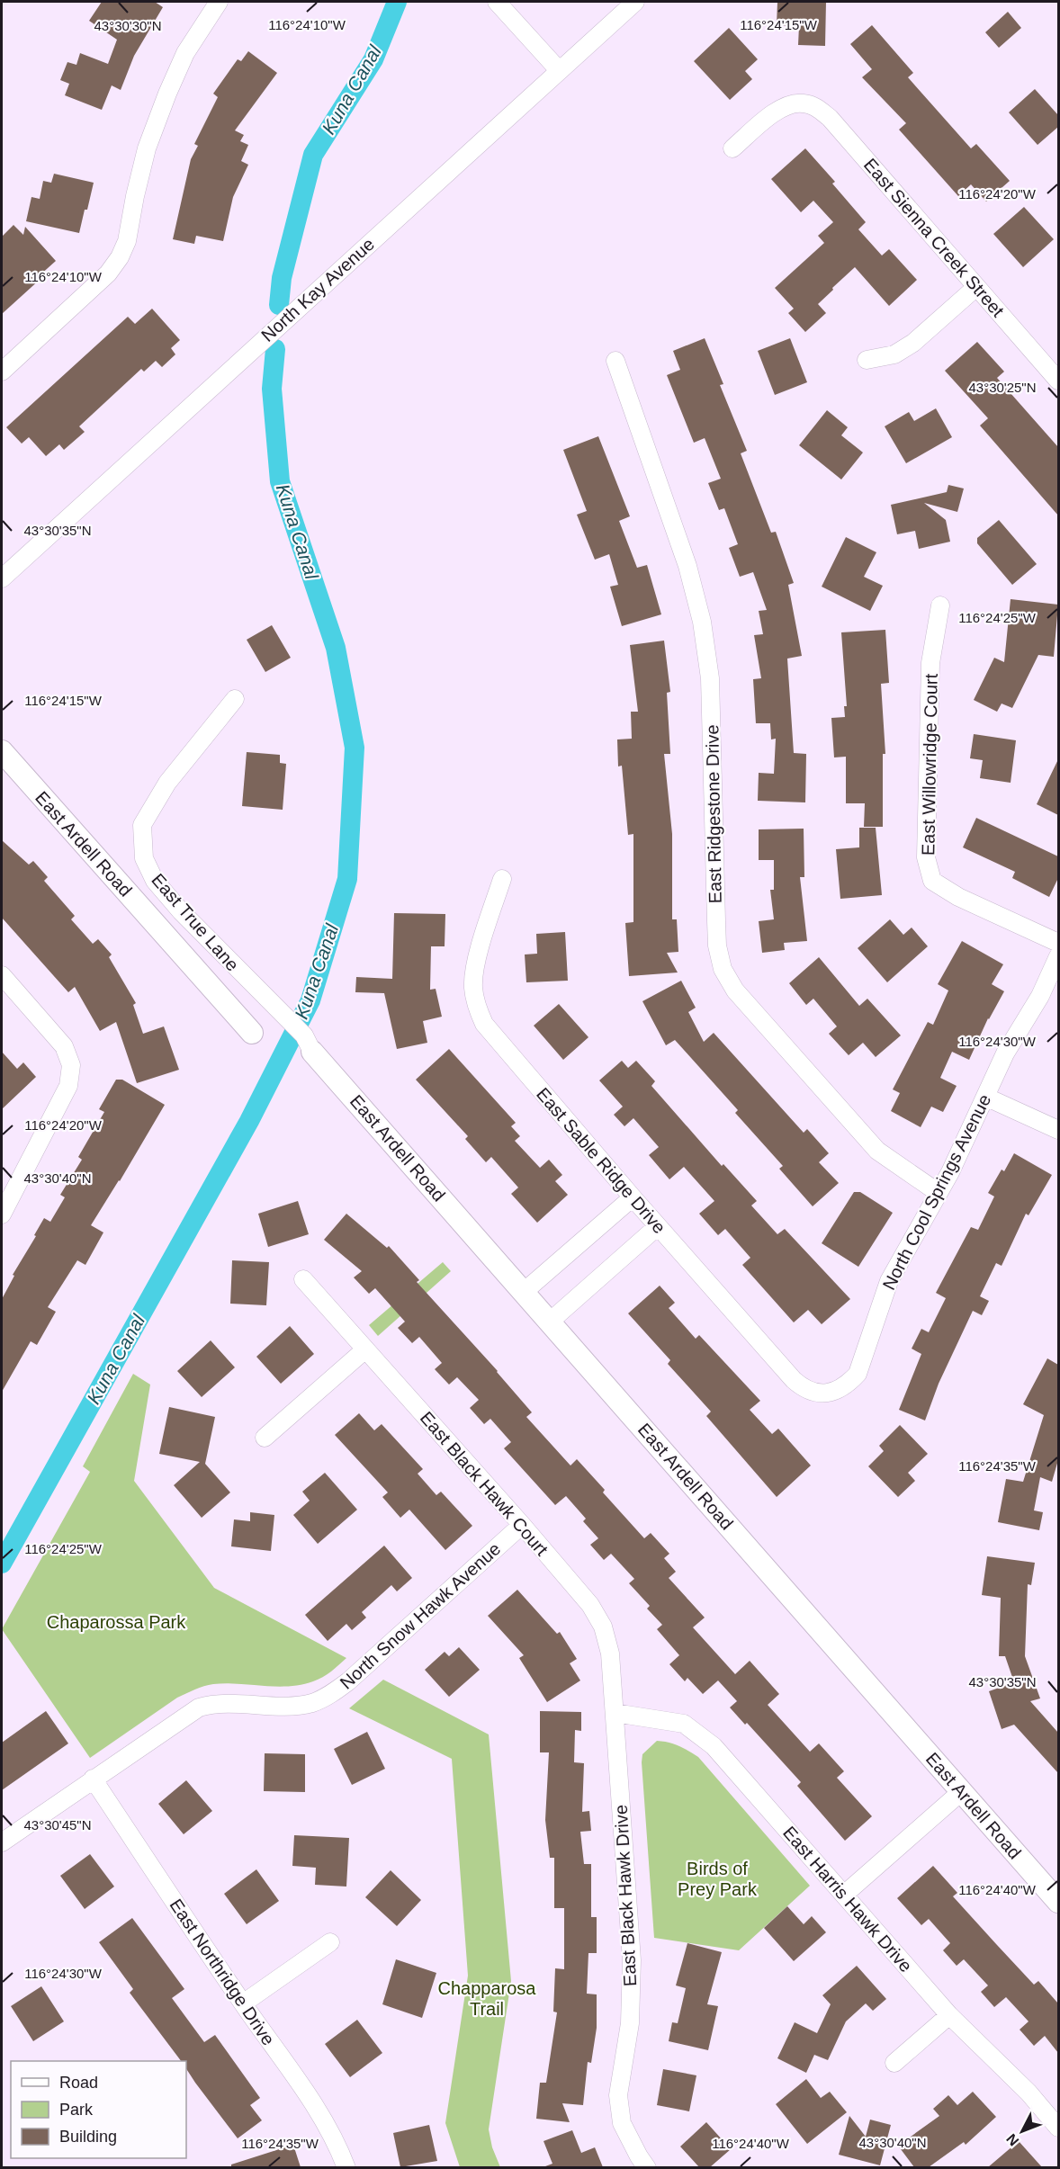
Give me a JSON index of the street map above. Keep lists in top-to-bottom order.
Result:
{
  "streets": {
    "street": [
      "East Sienna Creek Street",
      "North Kay Avenue",
      "East Willowridge Court",
      "East Ridgestone Drive",
      "East Ardell Road",
      "East True Lane",
      "East Sable Ridge Drive",
      "North Cool Springs Avenue",
      "East Black Hawk Court",
      "North Snow Hawk Avenue",
      "East Black Hawk Drive",
      "East Harris Hawk Drive",
      "East Northridge Drive"
    ]
  },
  "crossings": [
    ["East Ridgestone Drive", "North Cool Springs Avenue"],
    ["East Ardell Road", "East True Lane"],
    ["East Sable Ridge Drive", "North Cool Springs Avenue"],
    ["East Black Hawk Court", "North Snow Hawk Avenue"],
    ["East Black Hawk Court", "East Black Hawk Drive"],
    ["East Black Hawk Court", "East Harris Hawk Drive"],
    ["North Snow Hawk Avenue", "East Northridge Drive"],
    ["East Black Hawk Drive", "East Harris Hawk Drive"]
  ],
  "water": ["Kuna Canal"],
  "parks": ["Chaparossa Park", "Birds of Prey Park", "Chapparosa Trail"],
  "legend": ["Road", "Park", "Building"],
  "north": "bottom left",
  "coordinates": [
    "116°24'10\"W",
    "116°24'15\"W",
    "43°30'30\"N",
    "116°24'20\"W",
    "43°30'25\"N",
    "43°30'35\"N",
    "116°24'25\"W",
    "116°24'30\"W",
    "43°30'40\"N",
    "116°24'35\"W",
    "43°30'45\"N",
    "116°24'40\"W"
  ]
}
